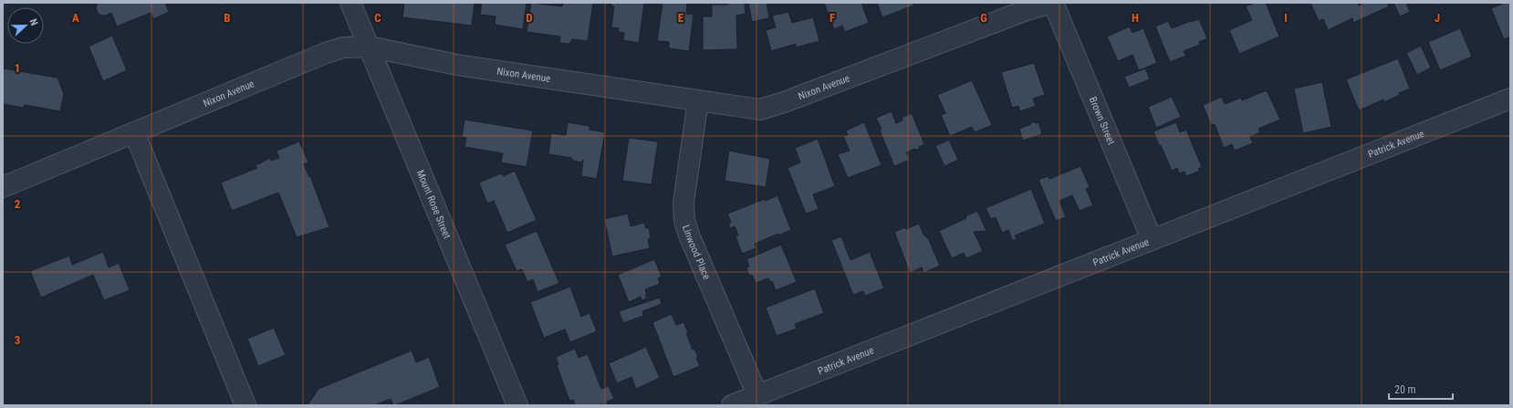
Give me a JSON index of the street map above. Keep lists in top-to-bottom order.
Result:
{
  "streets": {
    "street": [
      "Nixon Avenue",
      "Brown Street",
      "Patrick Avenue",
      "Mount Rose Street",
      "Linwood Place"
    ]
  },
  "crossings": [
    ["Nixon Avenue", "Brown Street"],
    ["Nixon Avenue", "Mount Rose Street"],
    ["Nixon Avenue", "Linwood Place"],
    ["Brown Street", "Patrick Avenue"],
    ["Patrick Avenue", "Linwood Place"]
  ],
  "scale_bar": "20 m",
  "north": "right",
  "grid": {
    "columns": [
      "A",
      "B",
      "C",
      "D",
      "E",
      "F",
      "G",
      "H",
      "I",
      "J"
    ],
    "rows": ["1", "2", "3"]
  }
}
